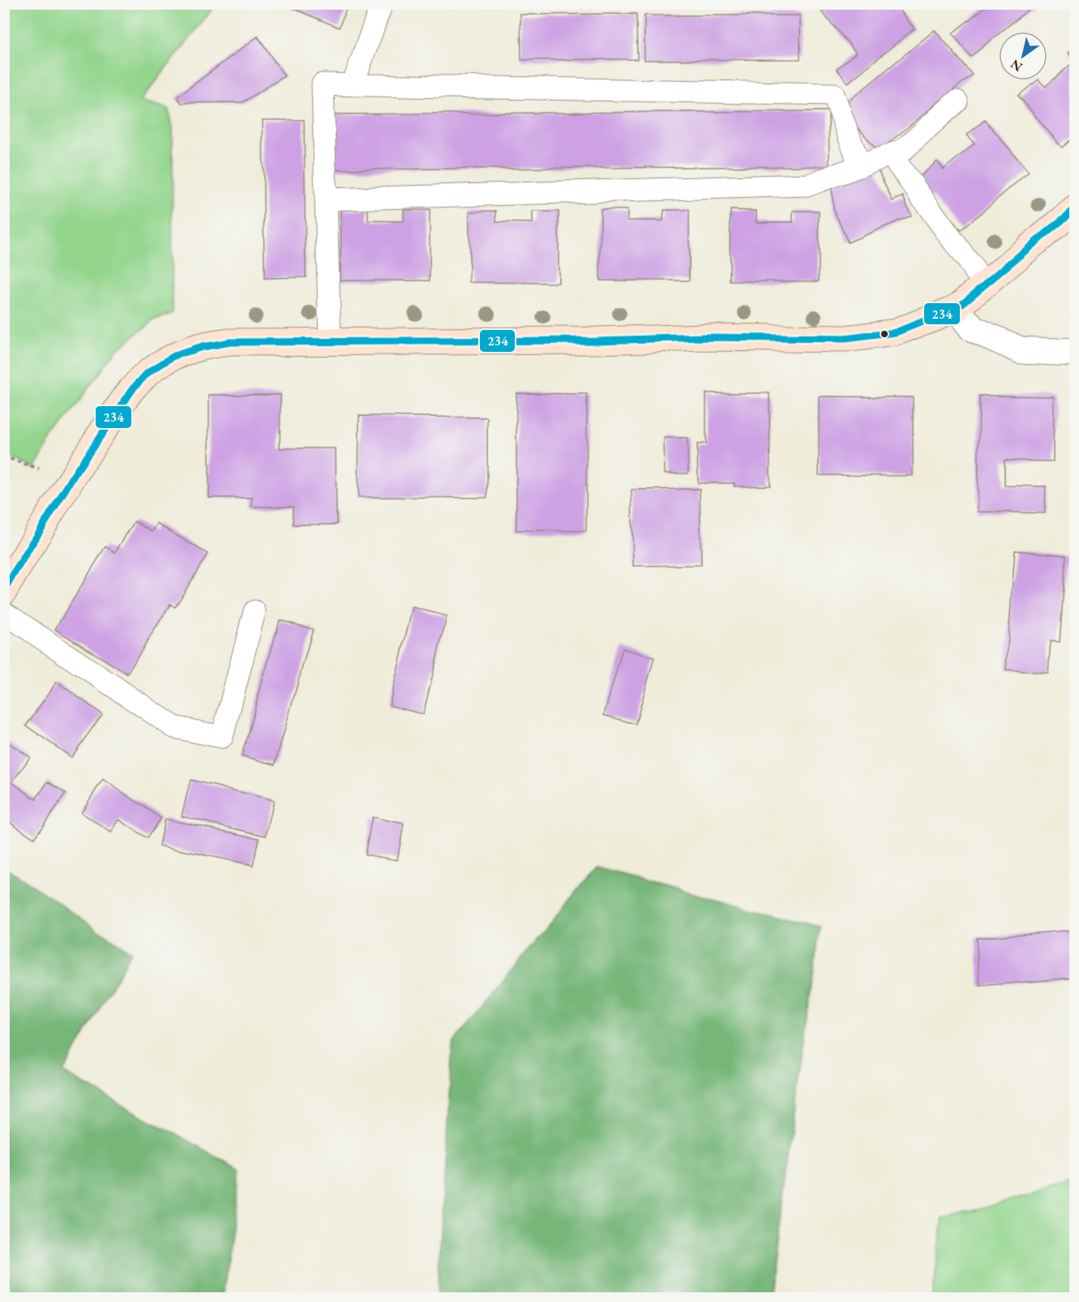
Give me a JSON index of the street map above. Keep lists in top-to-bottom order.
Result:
{
  "lines": ["transit line 234"],
  "north": "bottom left"
}
